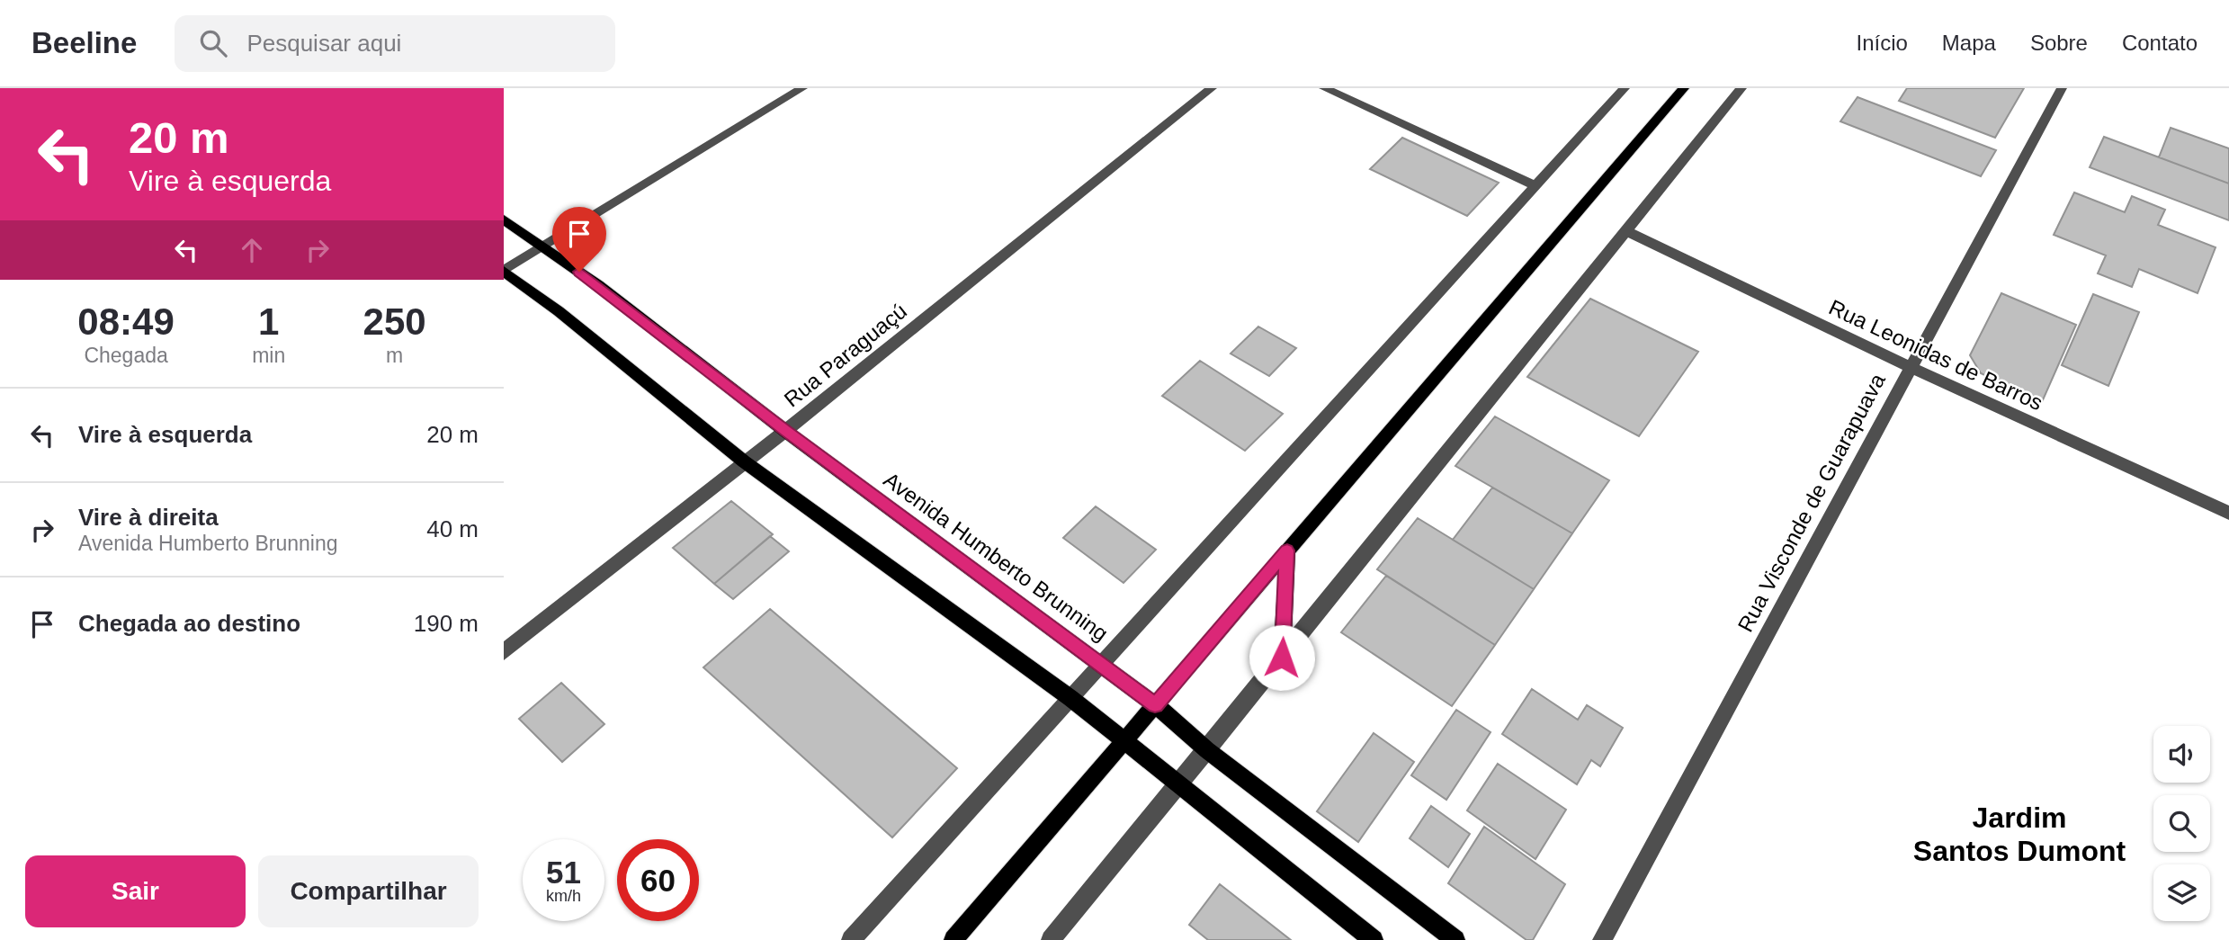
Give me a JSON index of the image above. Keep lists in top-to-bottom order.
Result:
{
  "streets": {
    "main road": ["Avenida Humberto Brunning"],
    "street": ["Rua Paraguaçú", "Rua Leonidas de Barros", "Rua Visconde de Guarapuava"]
  },
  "crossings": [
    ["Rua Paraguaçú", "Avenida Humberto Brunning"],
    ["Rua Leonidas de Barros", "Rua Visconde de Guarapuava"]
  ],
  "districts": ["Jardim Santos Dumont"],
  "page": {
    "header": "Beeline",
    "search": "Pesquisar aqui",
    "nav": [
      "Início",
      "Mapa",
      "Sobre",
      "Contato"
    ],
    "turn": ["20 m", "Vire à esquerda"],
    "eta": [
      "08:49",
      "Chegada",
      "1",
      "min",
      "250",
      "m"
    ],
    "list": [
      {
        "name": "Vire à esquerda",
        "value": "20 m"
      },
      {
        "name": "Vire à direita",
        "note": "Avenida Humberto Brunning",
        "value": "40 m"
      },
      {
        "name": "Chegada ao destino",
        "value": "190 m"
      }
    ],
    "speed": "51 km/h",
    "limit": "60",
    "buttons": ["Sair", "Compartilhar"]
  }
}
